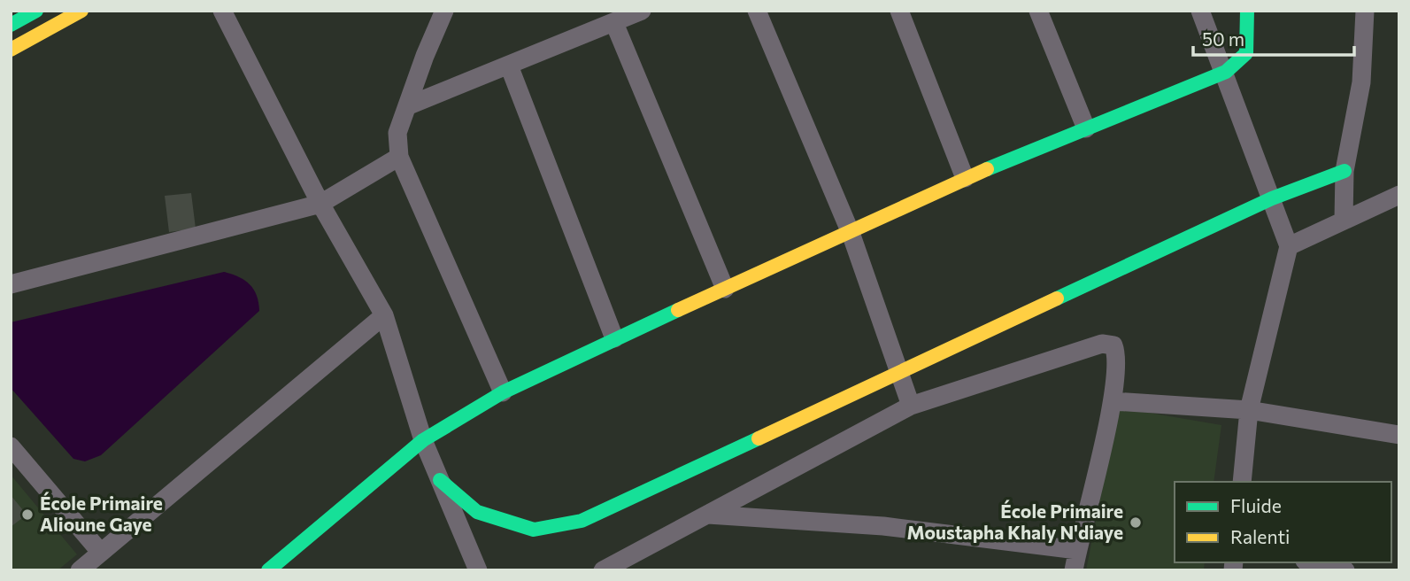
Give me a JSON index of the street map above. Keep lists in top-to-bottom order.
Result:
{
  "places": ["École Primaire Alioune Gaye", "École Primaire Moustapha Khaly N'diaye"],
  "legend": ["Fluide", "Ralenti"],
  "scale_bar": "50 m"
}
